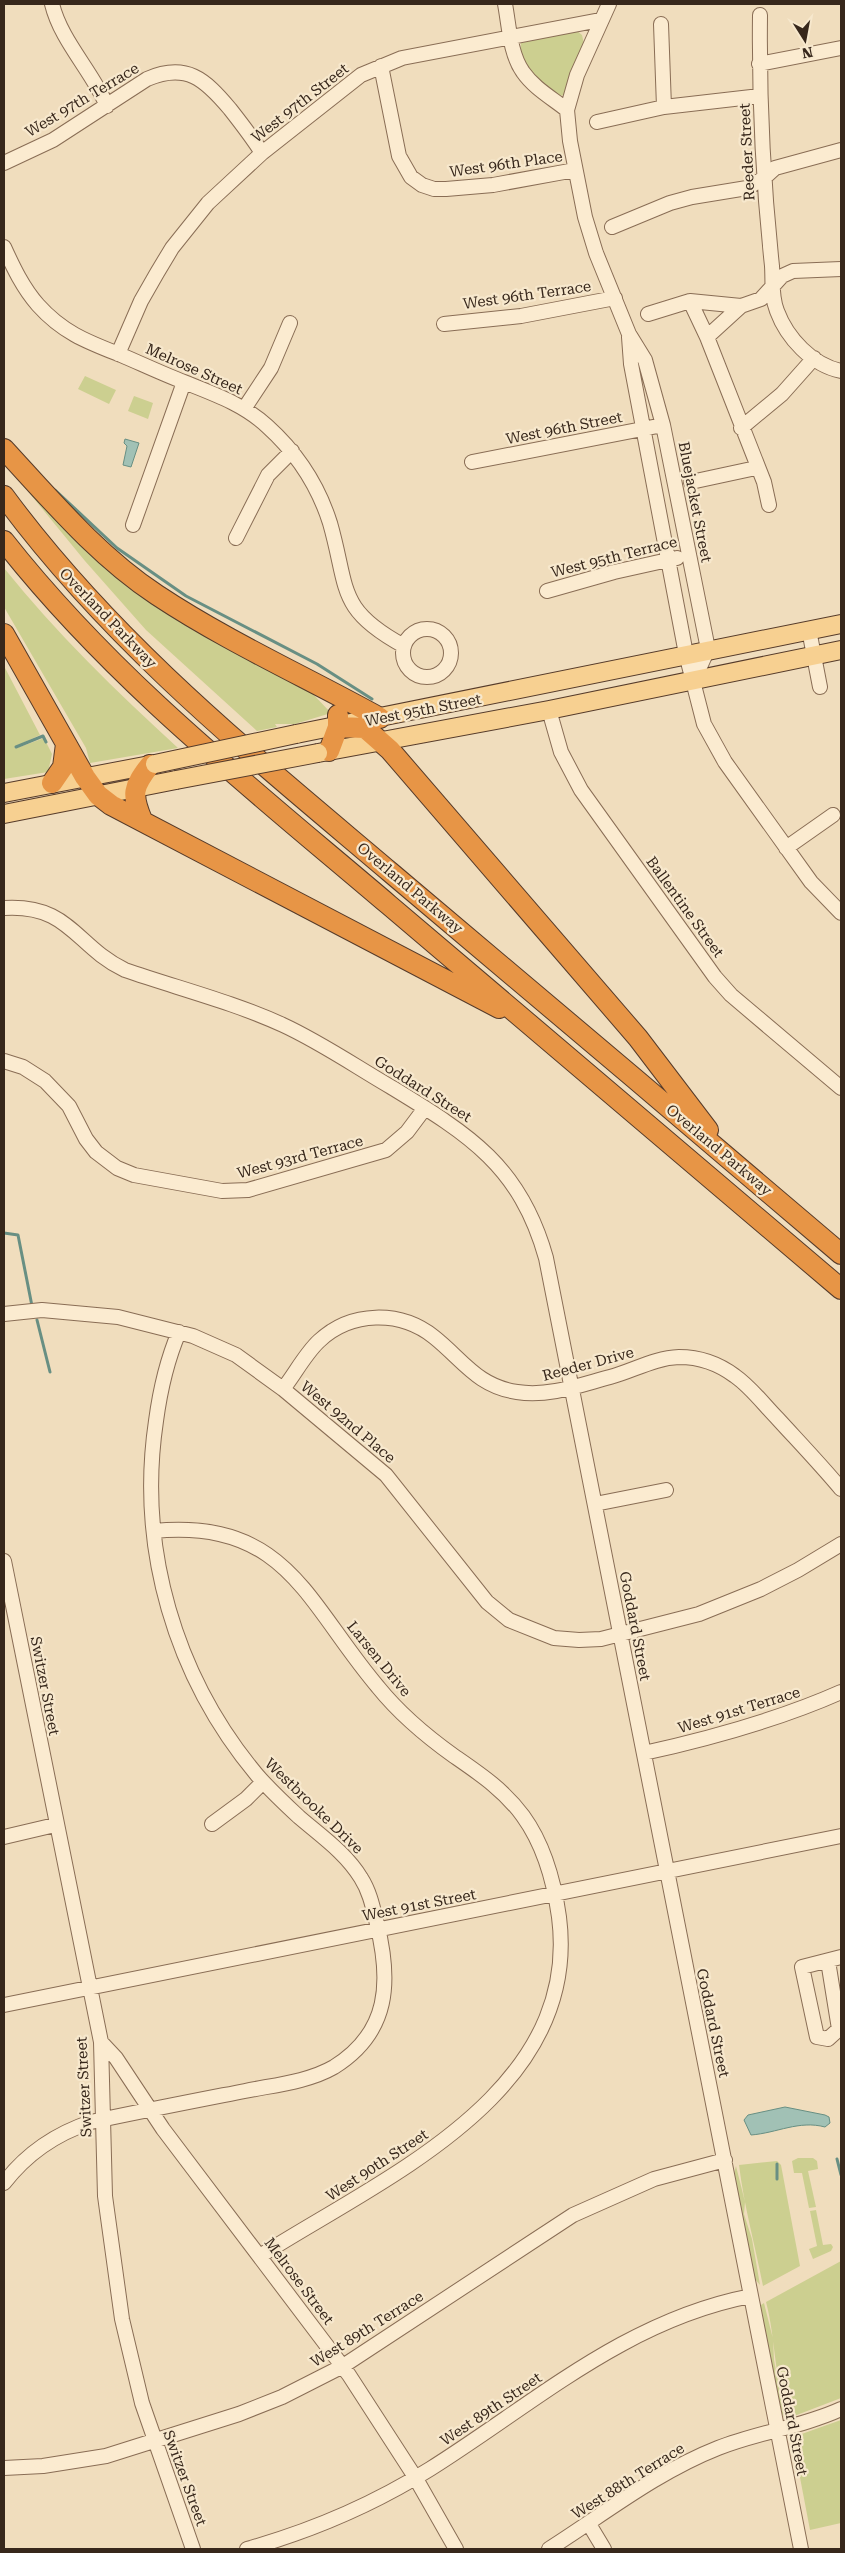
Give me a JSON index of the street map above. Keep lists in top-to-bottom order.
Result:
{
  "streets": {
    "highway": ["Overland Parkway"],
    "main road": ["West 95th Street"],
    "street": [
      "West 97th Terrace",
      "West 97th Street",
      "Reeder Street",
      "West 96th Place",
      "West 96th Terrace",
      "Melrose Street",
      "West 96th Street",
      "Bluejacket Street",
      "West 95th Terrace",
      "Ballentine Street",
      "Goddard Street",
      "West 93rd Terrace",
      "Reeder Drive",
      "West 92nd Place",
      "Larsen Drive",
      "Switzer Street",
      "West 91st Terrace",
      "Westbrooke Drive",
      "West 91st Street",
      "West 90th Street",
      "West 89th Terrace",
      "West 89th Street",
      "West 88th Terrace"
    ]
  },
  "crossings": [
    ["West 97th Terrace", "West 97th Street"],
    ["West 97th Street", "West 96th Place"],
    ["West 97th Street", "Melrose Street"],
    ["West 97th Street", "Bluejacket Street"],
    ["West 96th Place", "Bluejacket Street"],
    ["West 96th Terrace", "Bluejacket Street"],
    ["Melrose Street", "Switzer Street"],
    ["Melrose Street", "Westbrooke Drive"],
    ["Melrose Street", "West 90th Street"],
    ["Melrose Street", "West 89th Terrace"],
    ["Melrose Street", "West 89th Street"],
    ["West 96th Street", "Bluejacket Street"],
    ["Bluejacket Street", "West 95th Terrace"],
    ["Bluejacket Street", "West 95th Street"],
    ["West 95th Street", "Ballentine Street"],
    ["Goddard Street", "West 93rd Terrace"],
    ["Goddard Street", "Reeder Drive"],
    ["Goddard Street", "West 92nd Place"],
    ["Goddard Street", "West 91st Terrace"],
    ["Goddard Street", "West 91st Street"],
    ["Goddard Street", "West 89th Terrace"],
    ["Goddard Street", "West 89th Street"],
    ["Goddard Street", "West 88th Terrace"],
    ["Reeder Drive", "West 92nd Place"],
    ["West 92nd Place", "Westbrooke Drive"],
    ["Larsen Drive", "Westbrooke Drive"],
    ["Larsen Drive", "West 91st Street"],
    ["Larsen Drive", "West 90th Street"],
    ["Switzer Street", "Westbrooke Drive"],
    ["Switzer Street", "West 91st Street"],
    ["Switzer Street", "West 89th Terrace"],
    ["Westbrooke Drive", "West 91st Street"],
    ["West 91st Street", "West 90th Street"]
  ],
  "north": "bottom"
}
